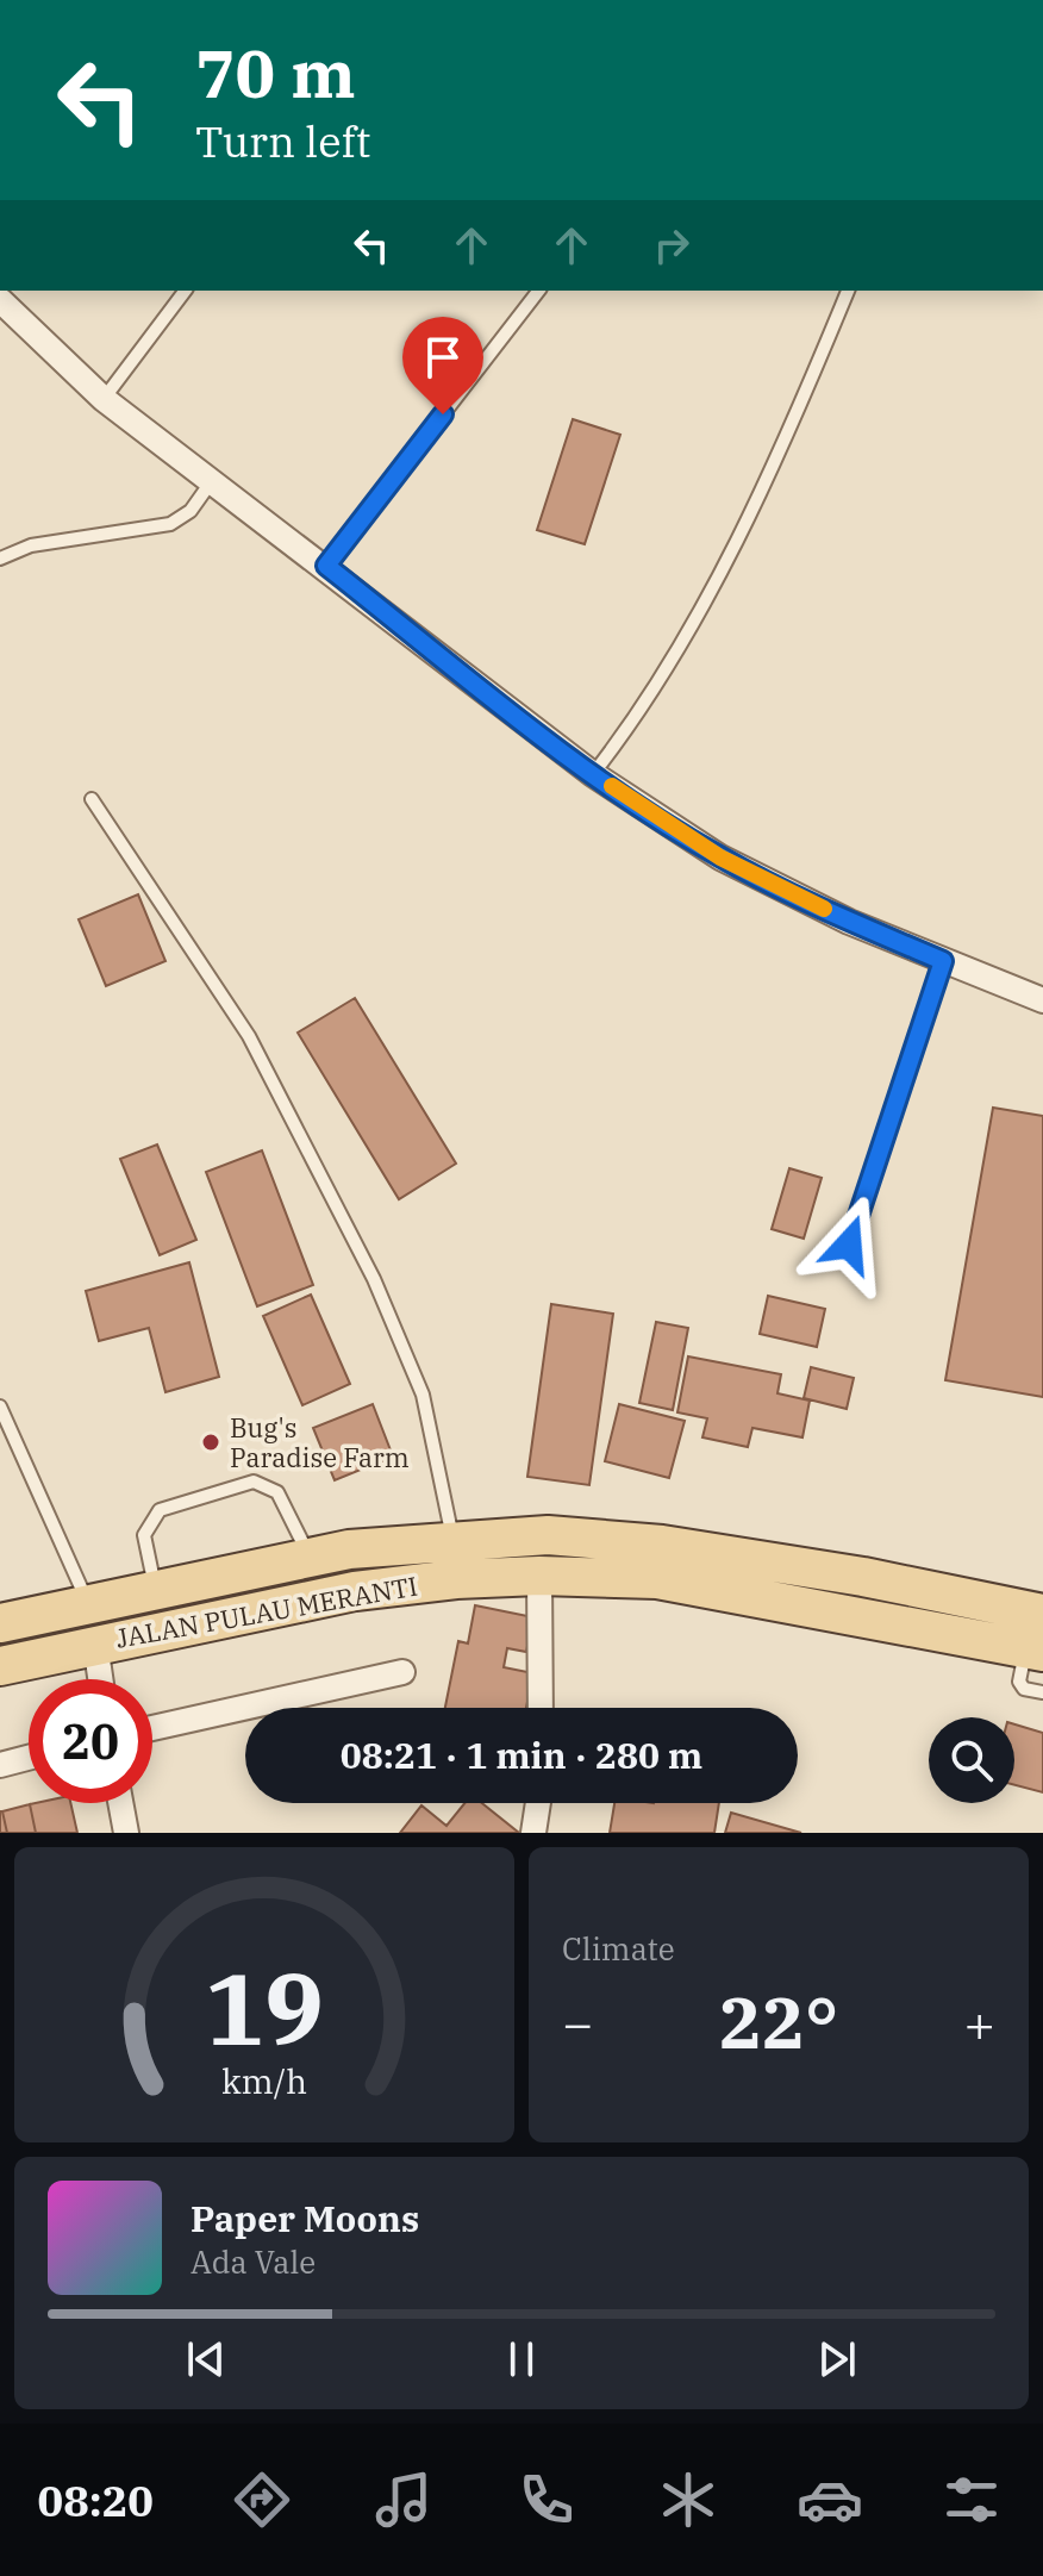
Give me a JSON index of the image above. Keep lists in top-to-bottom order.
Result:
{
  "streets": {
    "main road": ["JALAN PULAU MERANTI"]
  },
  "places": ["Bug's Paradise Farm"],
  "page": {
    "turn": ["70 m", "Turn left"],
    "limit": "20",
    "trip": "08:21 · 1 min · 280 m",
    "tile": "Climate",
    "heat": ["−", "22°", "+"],
    "song": ["Paper Moons", "Ada Vale"],
    "tabs": "08:20",
    "gauge": ["19", "km/h"]
  }
}
